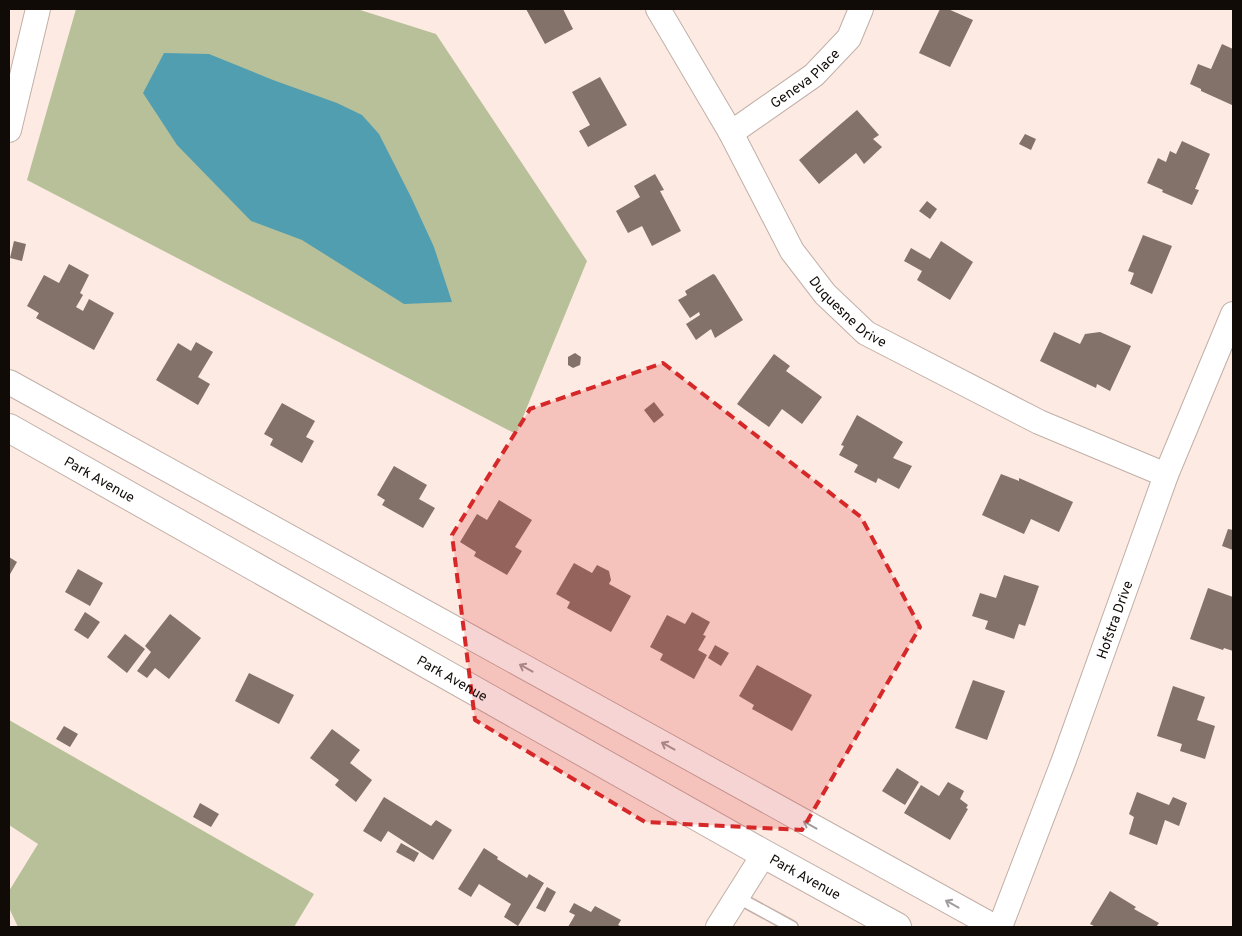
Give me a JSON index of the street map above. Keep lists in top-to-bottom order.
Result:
{
  "streets": {
    "main road": ["Park Avenue"],
    "street": ["Geneva Place", "Duquesne Drive", "Hofstra Drive"]
  },
  "crossings": [
    ["Geneva Place", "Duquesne Drive"],
    ["Duquesne Drive", "Hofstra Drive"]
  ]
}
